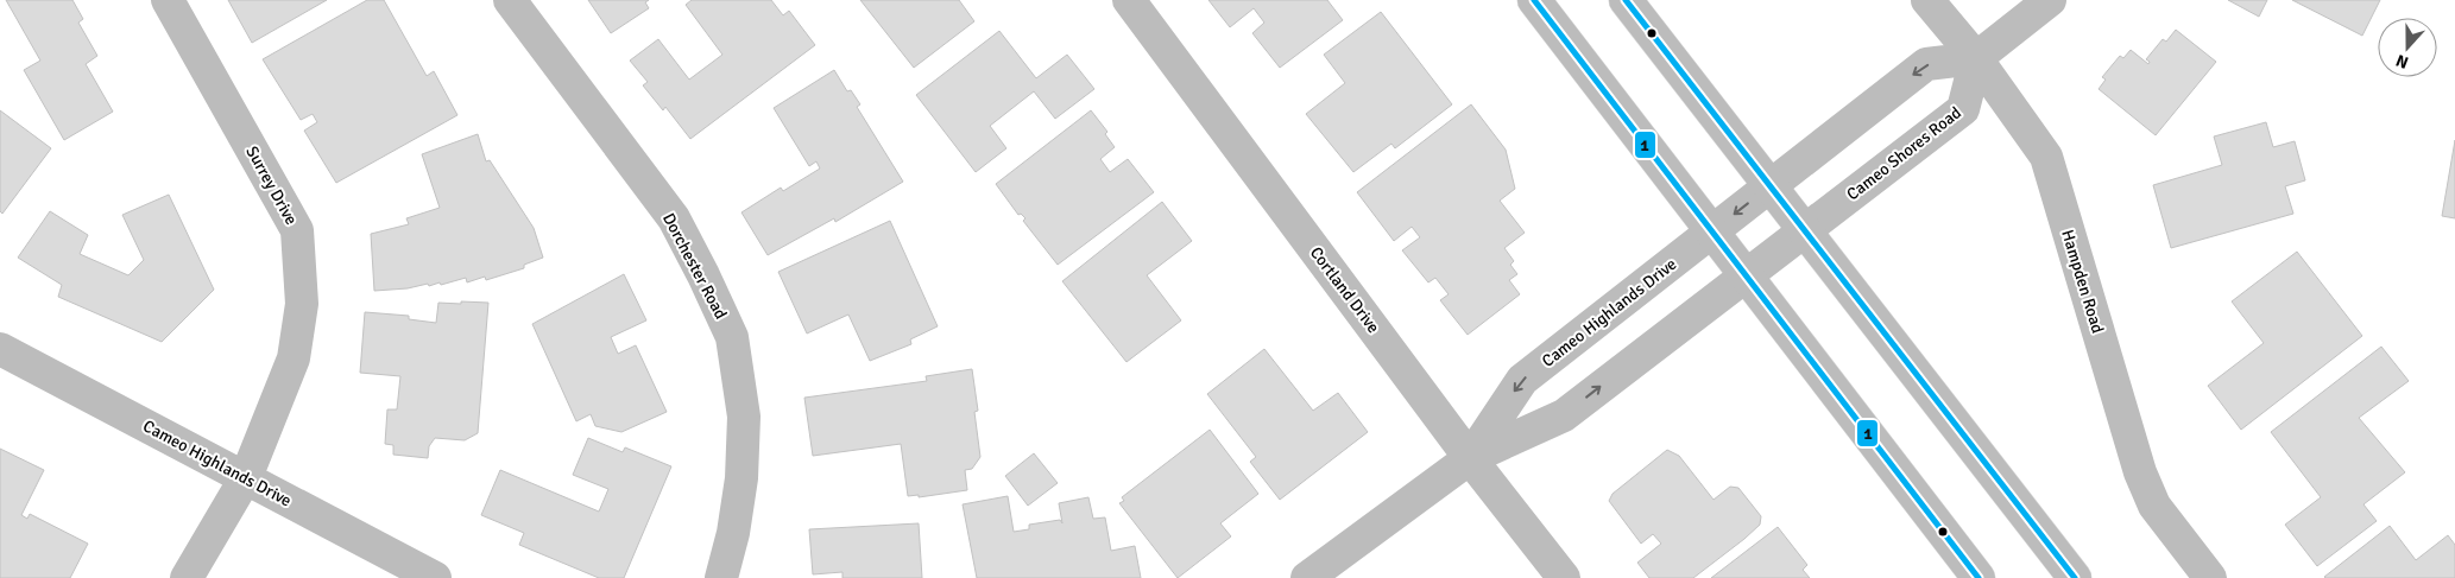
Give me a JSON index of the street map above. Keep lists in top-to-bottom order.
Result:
{
  "streets": {
    "main road": [
      "Cameo Shores Road",
      "Surrey Drive",
      "Dorchester Road",
      "Hampden Road",
      "Cortland Drive",
      "Cameo Highlands Drive"
    ]
  },
  "crossings": [
    ["Cameo Shores Road", "Hampden Road"],
    ["Cameo Shores Road", "Cameo Highlands Drive"],
    ["Surrey Drive", "Cameo Highlands Drive"],
    ["Cortland Drive", "Cameo Highlands Drive"]
  ],
  "lines": ["transit line 1"],
  "north": "bottom"
}
